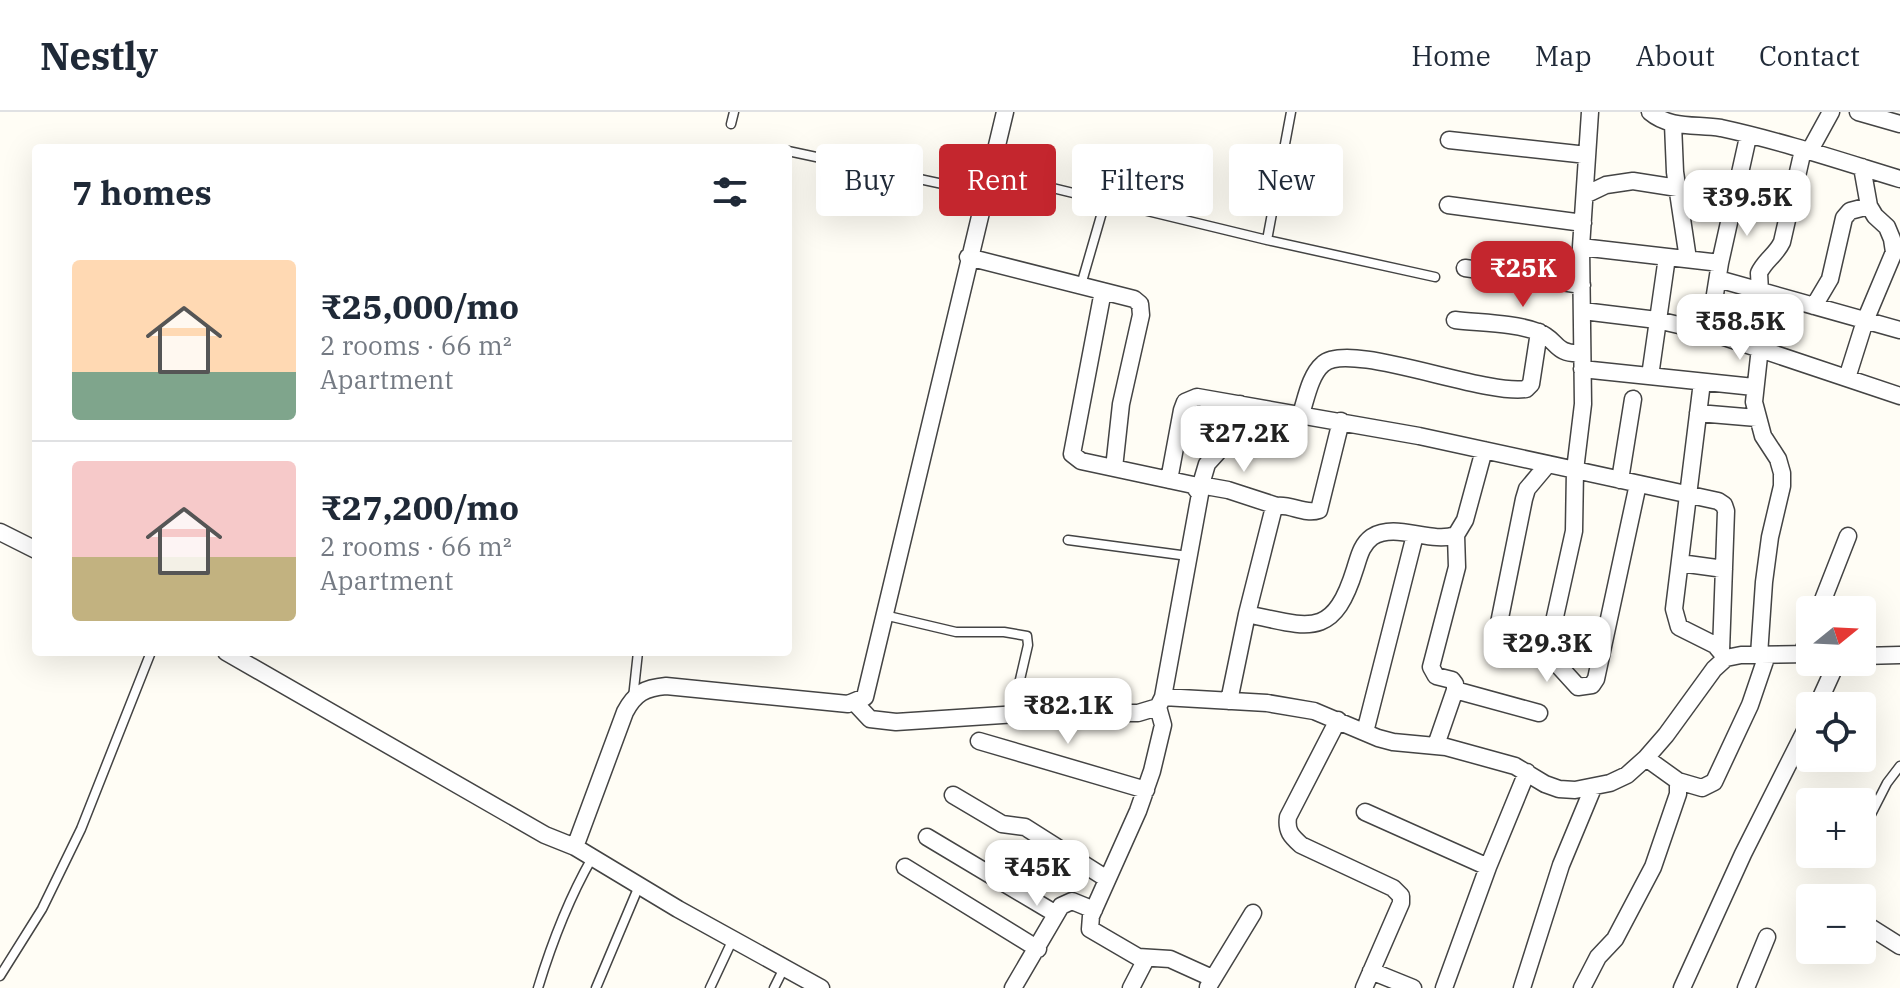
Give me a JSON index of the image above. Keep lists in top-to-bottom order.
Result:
{
  "north": "right",
  "page": {
    "header": "Nestly",
    "nav": [
      "Home",
      "Map",
      "About",
      "Contact"
    ],
    "chip": [
      "Buy",
      "Rent",
      "Filters",
      "New"
    ],
    "heading": "7 homes",
    "price": [
      "₹39.5K",
      "₹25K",
      "₹58.5K",
      "₹27.2K",
      "₹29.3K",
      "₹82.1K",
      "₹45K"
    ],
    "list": [
      {
        "name": "₹25,000/mo",
        "note": "2 rooms · 66 m² · Apartment"
      },
      {
        "name": "₹27,200/mo",
        "note": "2 rooms · 66 m² · Apartment"
      }
    ],
    "map_buttons": ["+", "−"]
  }
}
